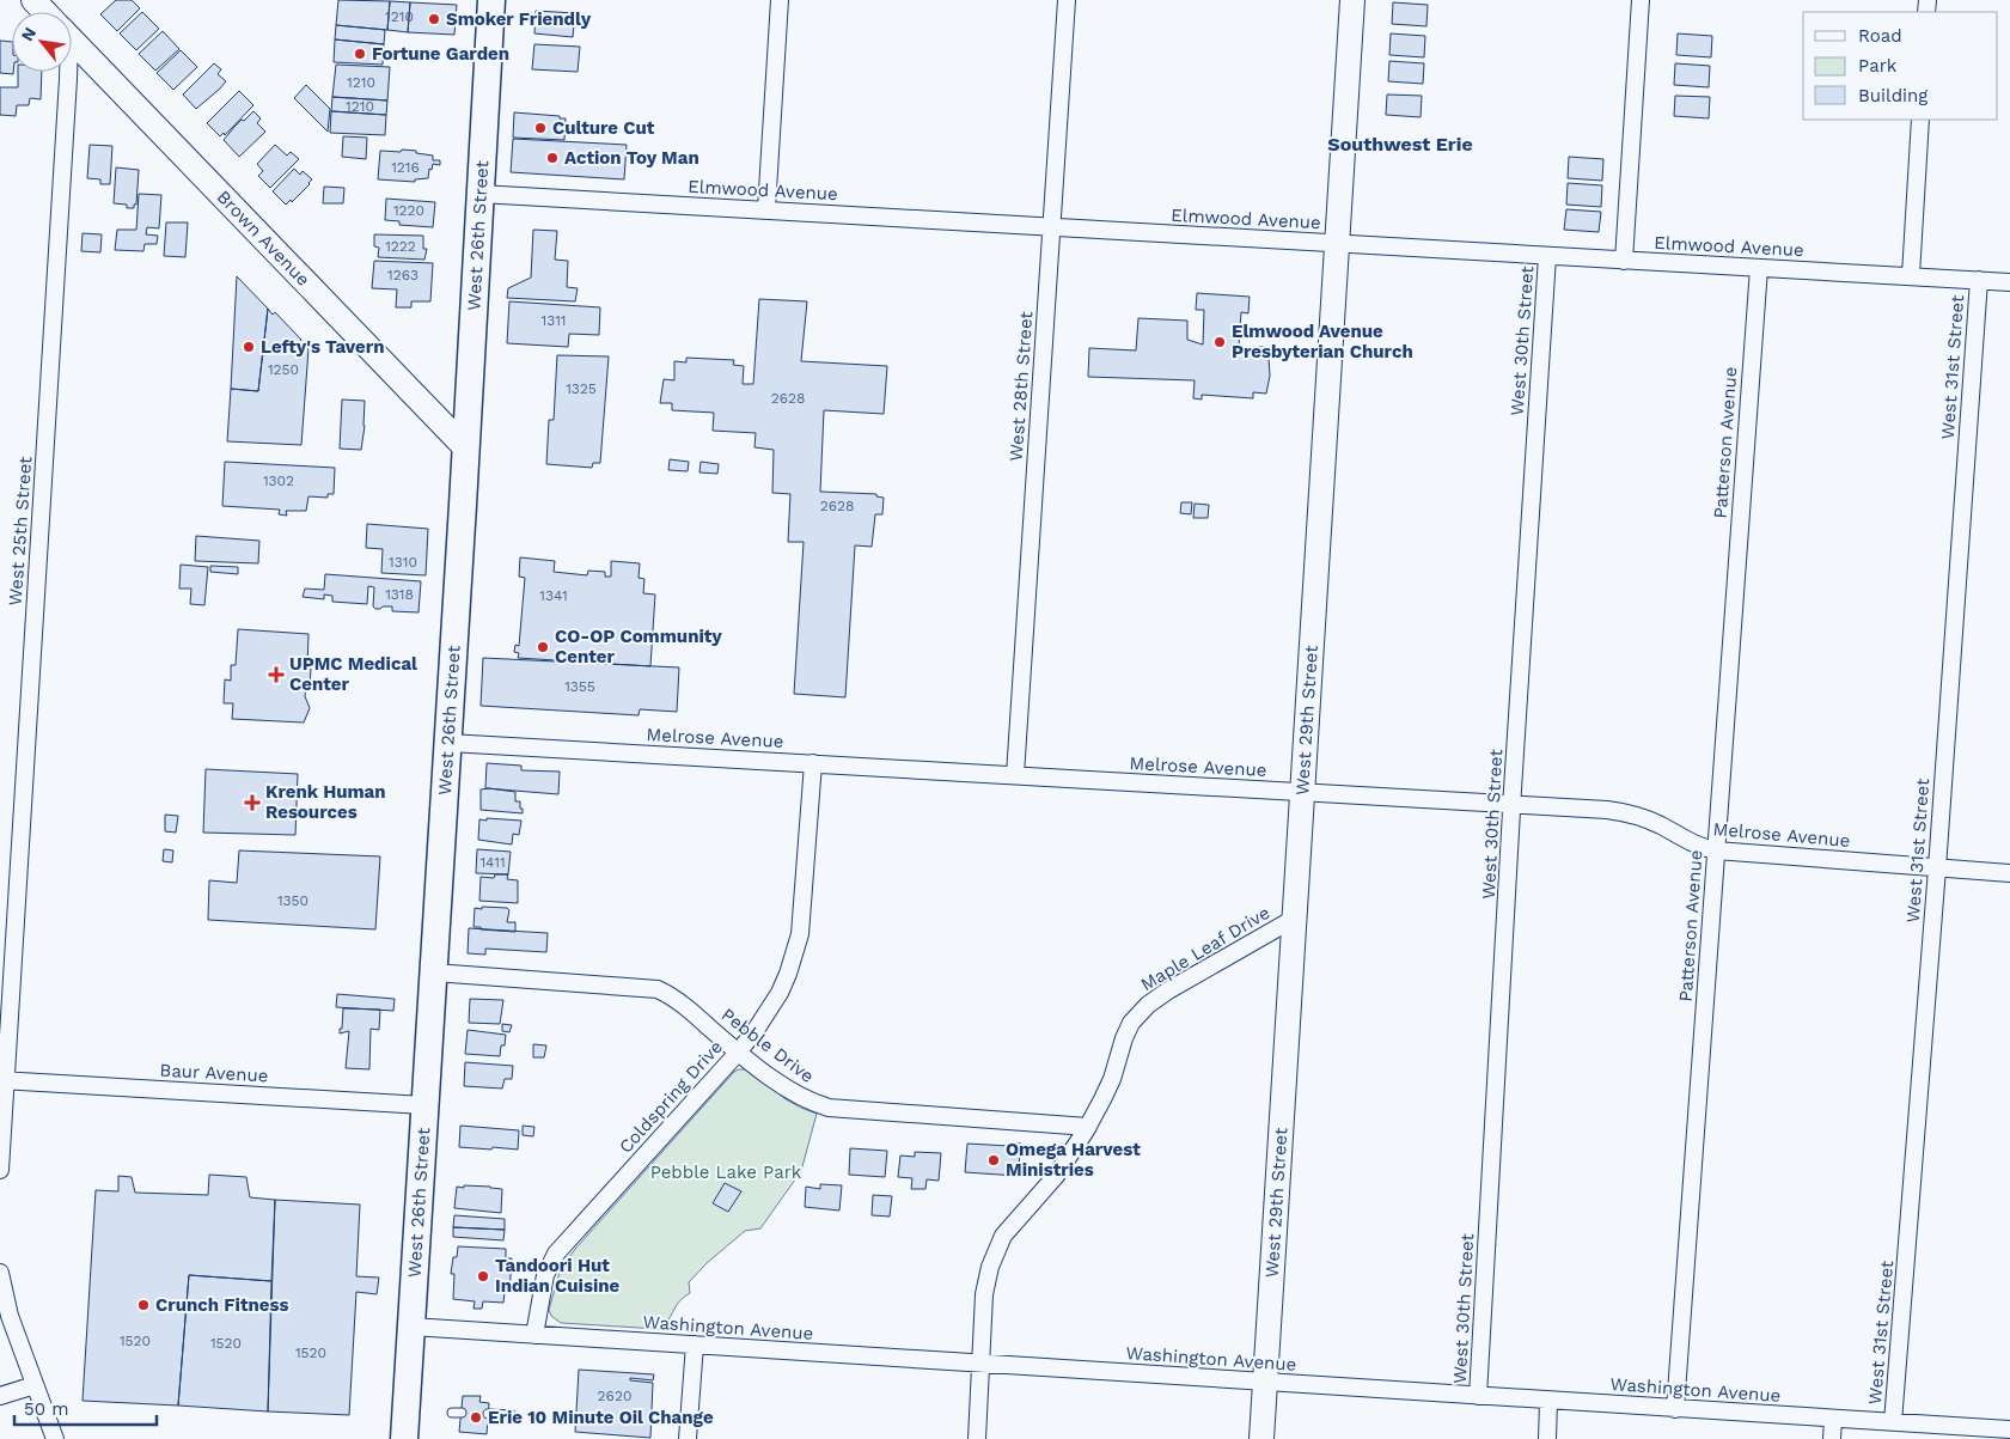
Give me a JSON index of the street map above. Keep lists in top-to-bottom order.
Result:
{
  "streets": {
    "main road": ["West 26th Street"],
    "street": [
      "Elmwood Avenue",
      "Brown Avenue",
      "West 30th Street",
      "West 31st Street",
      "West 28th Street",
      "Patterson Avenue",
      "West 25th Street",
      "West 29th Street",
      "Melrose Avenue",
      "Maple Leaf Drive",
      "Pebble Drive",
      "Baur Avenue",
      "Coldspring Drive",
      "Washington Avenue"
    ]
  },
  "crossings": [
    ["Elmwood Avenue", "West 26th Street"],
    ["Elmwood Avenue", "West 30th Street"],
    ["Elmwood Avenue", "West 31st Street"],
    ["Elmwood Avenue", "West 28th Street"],
    ["Elmwood Avenue", "Patterson Avenue"],
    ["Elmwood Avenue", "West 29th Street"],
    ["West 26th Street", "Brown Avenue"],
    ["West 26th Street", "Melrose Avenue"],
    ["West 26th Street", "Pebble Drive"],
    ["West 26th Street", "Baur Avenue"],
    ["West 26th Street", "Washington Avenue"],
    ["West 30th Street", "Melrose Avenue"],
    ["West 30th Street", "Washington Avenue"],
    ["West 31st Street", "Melrose Avenue"],
    ["West 31st Street", "Washington Avenue"],
    ["West 28th Street", "Melrose Avenue"],
    ["Patterson Avenue", "Melrose Avenue"],
    ["Patterson Avenue", "Washington Avenue"],
    ["West 25th Street", "Baur Avenue"],
    ["West 29th Street", "Melrose Avenue"],
    ["West 29th Street", "Maple Leaf Drive"],
    ["West 29th Street", "Washington Avenue"],
    ["Melrose Avenue", "Coldspring Drive"],
    ["Maple Leaf Drive", "Pebble Drive"],
    ["Maple Leaf Drive", "Washington Avenue"],
    ["Pebble Drive", "Coldspring Drive"],
    ["Coldspring Drive", "Washington Avenue"]
  ],
  "districts": ["Southwest Erie"],
  "parks": ["Pebble Lake Park"],
  "places": {
    "other": [
      "Smoker Friendly",
      "Fortune Garden",
      "Culture Cut",
      "Action Toy Man",
      "Elmwood Avenue Presbyterian Church",
      "Lefty's Tavern",
      "CO-OP Community Center",
      "Omega Harvest Ministries",
      "Tandoori Hut Indian Cuisine",
      "Crunch Fitness",
      "Erie 10 Minute Oil Change"
    ],
    "health": ["UPMC Medical Center", "Krenk Human Resources"]
  },
  "house_numbers": [
    "1210",
    "1210",
    "1210",
    "1216",
    "1220",
    "1222",
    "1263",
    "1311",
    "1250",
    "1325",
    "2628",
    "1302",
    "2628",
    "1310",
    "1318",
    "1341",
    "1355",
    "1411",
    "1350",
    "1520",
    "1520",
    "1520",
    "2620"
  ],
  "legend": ["Road", "Park", "Building"],
  "scale_bar": "50 m",
  "north": "top left"
}
